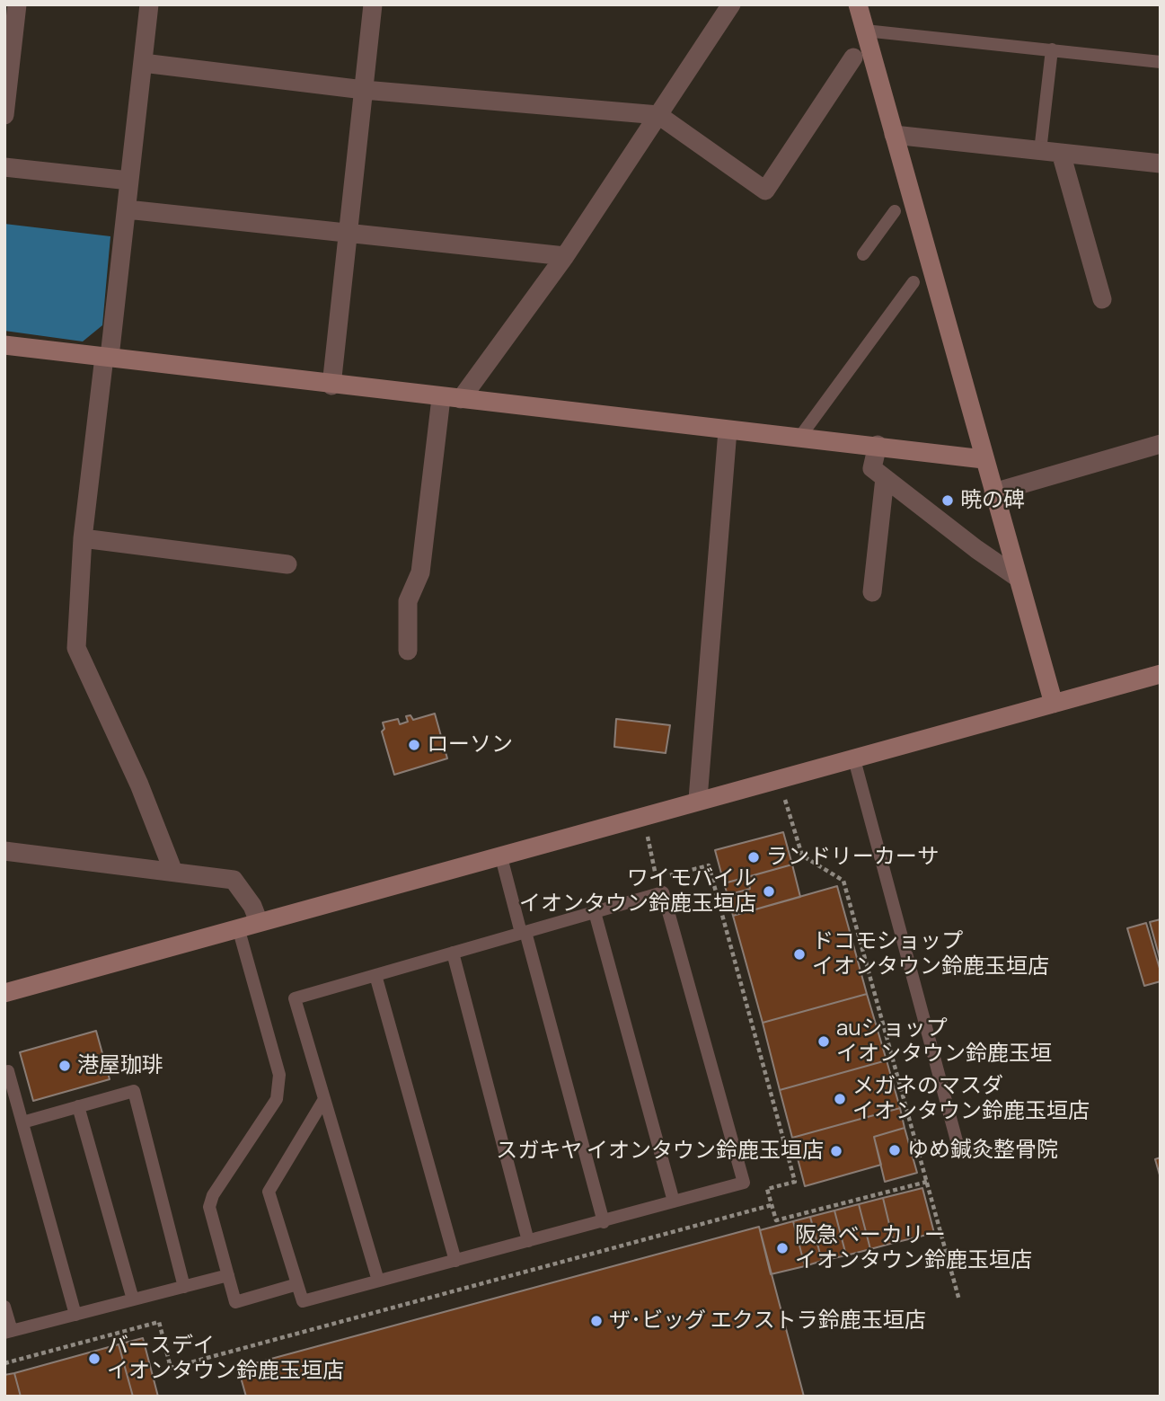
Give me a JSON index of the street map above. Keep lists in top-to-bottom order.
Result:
{
  "places": [
    "暁の碑",
    "ローソン",
    "ランドリーカーサ",
    "ワイモバイル イオンタウン鈴鹿玉垣店",
    "ドコモショップ イオンタウン鈴鹿玉垣店",
    "auショップ イオンタウン鈴鹿玉垣",
    "港屋珈琲",
    "メガネのマスダ イオンタウン鈴鹿玉垣店",
    "ゆめ鍼灸整骨院",
    "スガキヤ イオンタウン鈴鹿玉垣店",
    "阪急ベーカリー イオンタウン鈴鹿玉垣店",
    "ザ･ビッグ エクストラ鈴鹿玉垣店",
    "バースデイ イオンタウン鈴鹿玉垣店"
  ]
}
